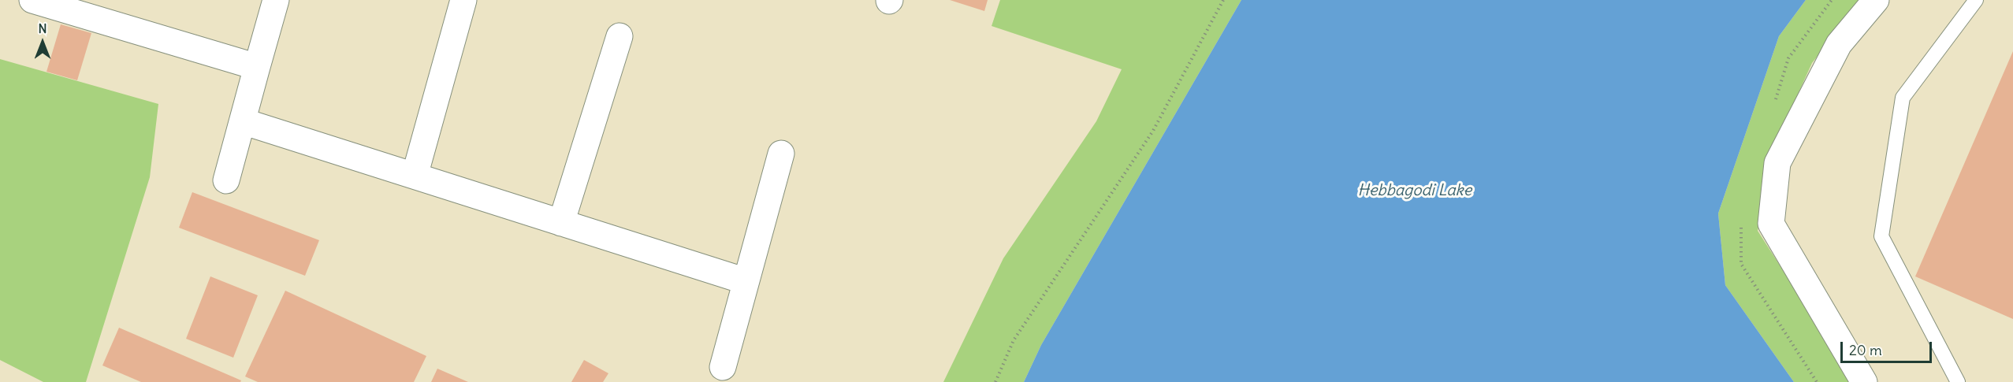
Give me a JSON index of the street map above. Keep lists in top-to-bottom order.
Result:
{
  "water": ["Hebbagodi Lake"],
  "scale_bar": "20 m",
  "north": "top"
}
